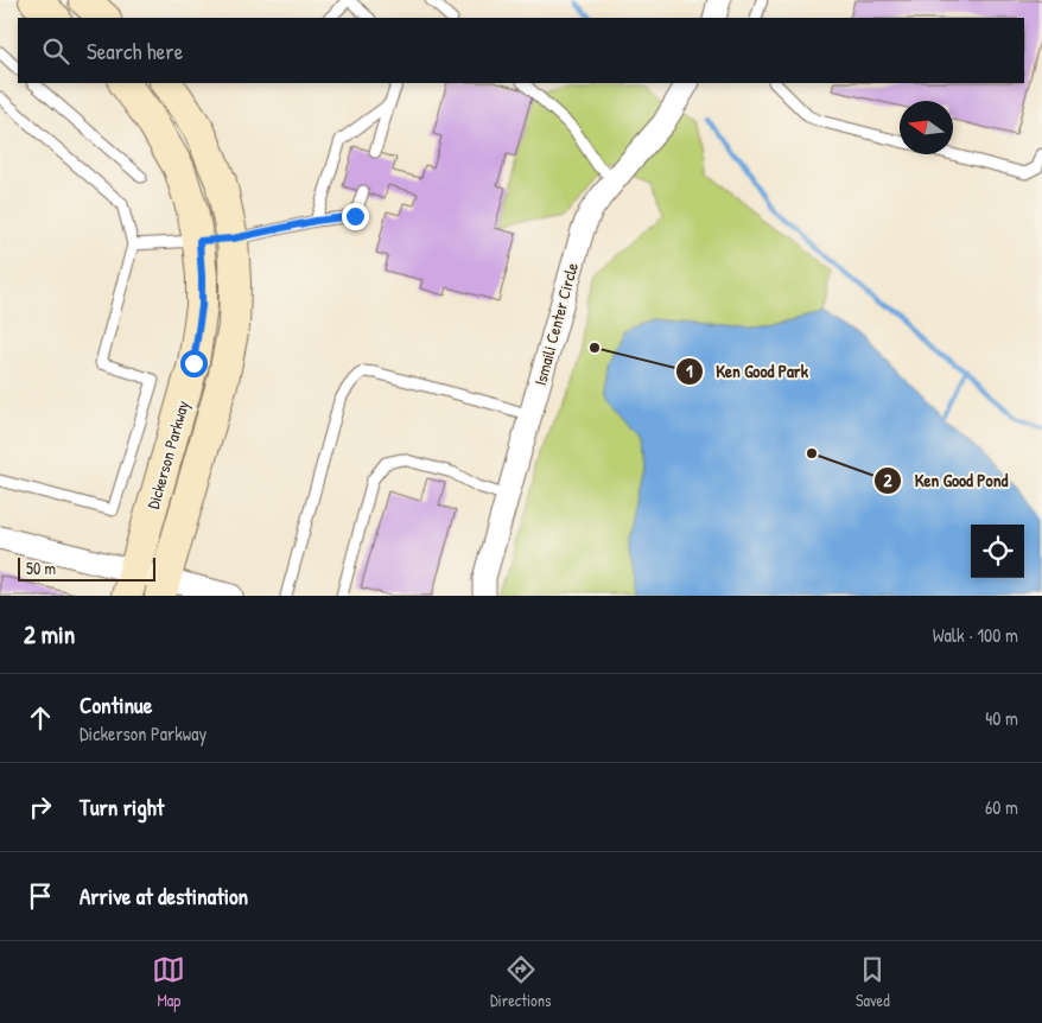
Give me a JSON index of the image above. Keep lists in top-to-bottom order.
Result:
{
  "streets": {
    "street": ["Ismaili Center Circle", "Dickerson Parkway"]
  },
  "places": ["Ken Good Park", "Ken Good Pond"],
  "scale_bar": "50 m",
  "north": "left",
  "page": {
    "search": "Search here",
    "scale": "50 m",
    "heading": ["2 min", "Walk · 100 m"],
    "list": [
      ["Continue", "Dickerson Parkway", "40 m"],
      ["Turn right", "60 m"],
      "Arrive at destination"
    ],
    "nav": ["Map", "Directions", "Saved"]
  }
}
